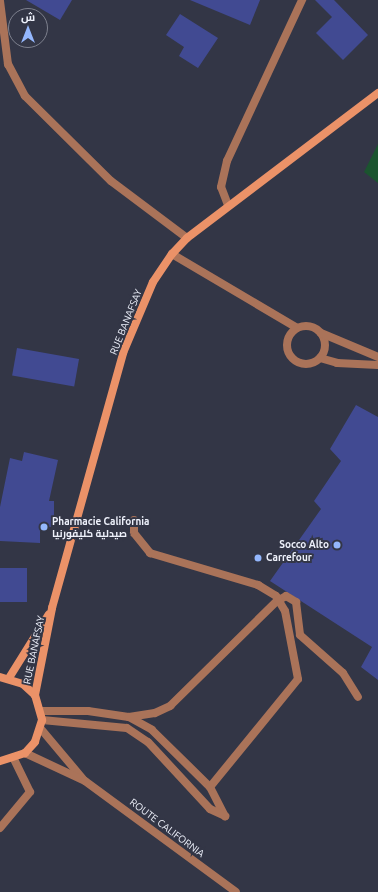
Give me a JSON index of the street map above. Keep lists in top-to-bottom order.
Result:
{
  "streets": {
    "main road": ["RUE BANAFSAY"],
    "street": ["ROUTE CALIFORNIA"]
  },
  "places": ["Pharmacie California صيدلية كليفورنيا", "Socco Alto", "Carrefour"],
  "north": "top"
}
